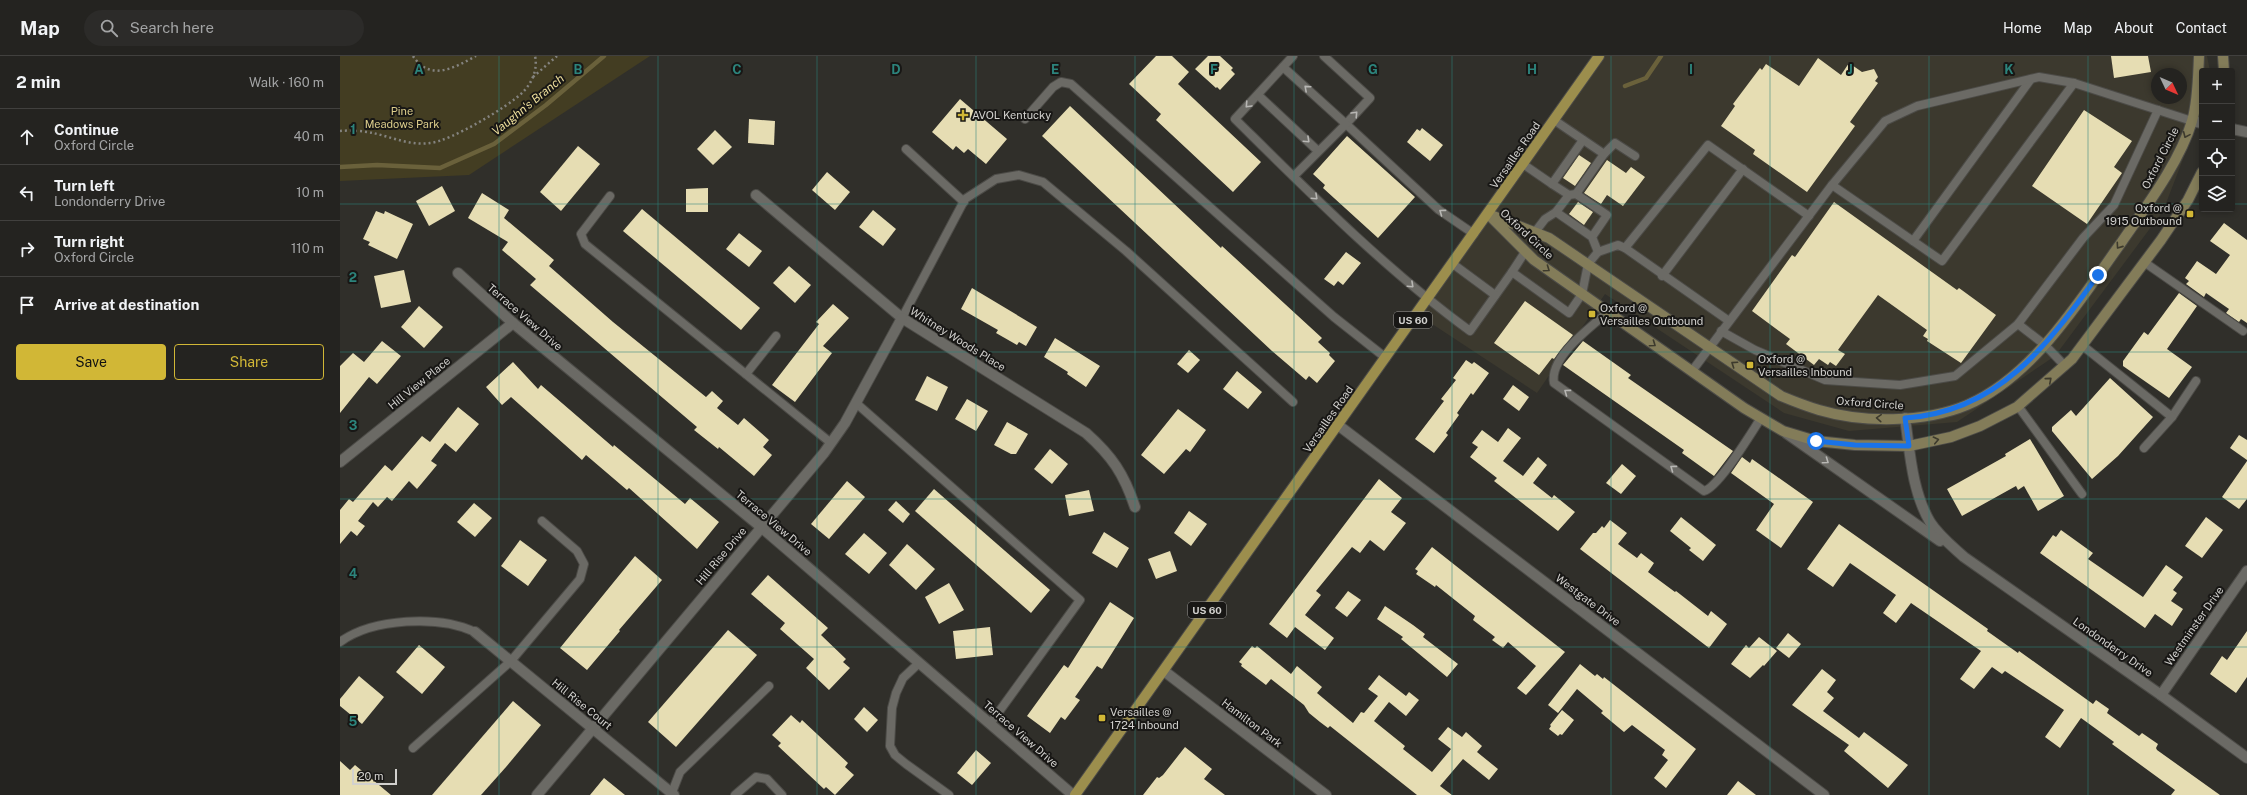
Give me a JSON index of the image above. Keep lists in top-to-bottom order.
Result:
{
  "streets": {
    "main road": ["Versailles Road", "US 60"],
    "street": [
      "Oxford Circle",
      "Terrace View Drive",
      "Whitney Woods Place",
      "Hill View Place",
      "Hill Rise Drive",
      "Westgate Drive",
      "Westminster Drive",
      "Londonderry Drive",
      "Hill Rise Court",
      "Hamilton Park"
    ]
  },
  "crossings": [
    ["Versailles Road", "Oxford Circle"],
    ["Versailles Road", "Terrace View Drive"],
    ["Versailles Road", "Westgate Drive"],
    ["Versailles Road", "Hamilton Park"],
    ["Oxford Circle", "Londonderry Drive"],
    ["Terrace View Drive", "Hill View Place"],
    ["Terrace View Drive", "Hill Rise Drive"],
    ["Whitney Woods Place", "Hill Rise Drive"],
    ["Hill Rise Drive", "Hill Rise Court"],
    ["Westminster Drive", "Londonderry Drive"]
  ],
  "water": ["Vaughn's Branch"],
  "parks": ["Pine Meadows Park"],
  "places": {
    "health": ["AVOL Kentucky"],
    "transit": [
      "Oxford @ 1915 Outbound",
      "Oxford @ Versailles Outbound",
      "Oxford @ Versailles Inbound",
      "Versailles @ 1724 Inbound"
    ]
  },
  "scale_bar": "20 m",
  "north": "bottom right",
  "page": {
    "header": "Map",
    "search": "Search here",
    "nav": [
      "Home",
      "Map",
      "About",
      "Contact"
    ],
    "heading": ["2 min", "Walk · 160 m"],
    "map_buttons": ["+", "−"],
    "list": [
      ["Continue", "Oxford Circle", "40 m"],
      ["Turn left", "Londonderry Drive", "10 m"],
      ["Turn right", "Oxford Circle", "110 m"],
      "Arrive at destination"
    ],
    "buttons": ["Save", "Share"],
    "scale": "20 m"
  },
  "grid": {
    "columns": [
      "A",
      "B",
      "C",
      "D",
      "E",
      "F",
      "G",
      "H",
      "I",
      "J",
      "K"
    ],
    "rows": [
      "1",
      "2",
      "3",
      "4",
      "5"
    ]
  }
}
